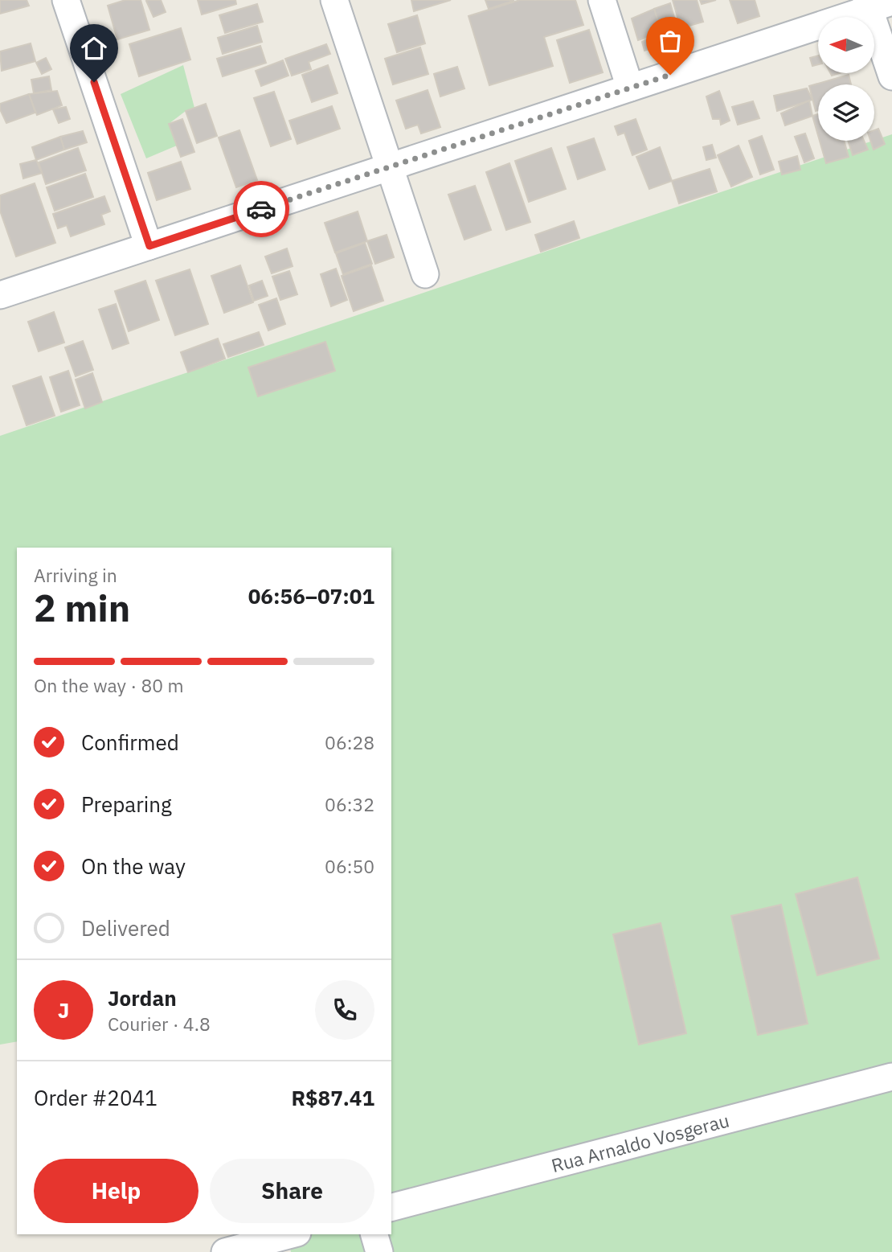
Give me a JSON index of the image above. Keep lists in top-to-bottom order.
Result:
{
  "streets": {
    "street": ["Rua Arnaldo Vosgerau"]
  },
  "north": "left",
  "page": {
    "heading": ["2 min", "Arriving in", "06:56–07:01"],
    "panel": [
      "Jordan",
      "Courier · 4.8",
      "Order #2041",
      "R$87.41"
    ],
    "bar": "On the way · 80 m",
    "list": [
      ["Confirmed", "06:28"],
      ["Preparing", "06:32"],
      ["On the way", "06:50"],
      "Delivered"
    ],
    "round": "J",
    "buttons": ["Help", "Share"]
  }
}
